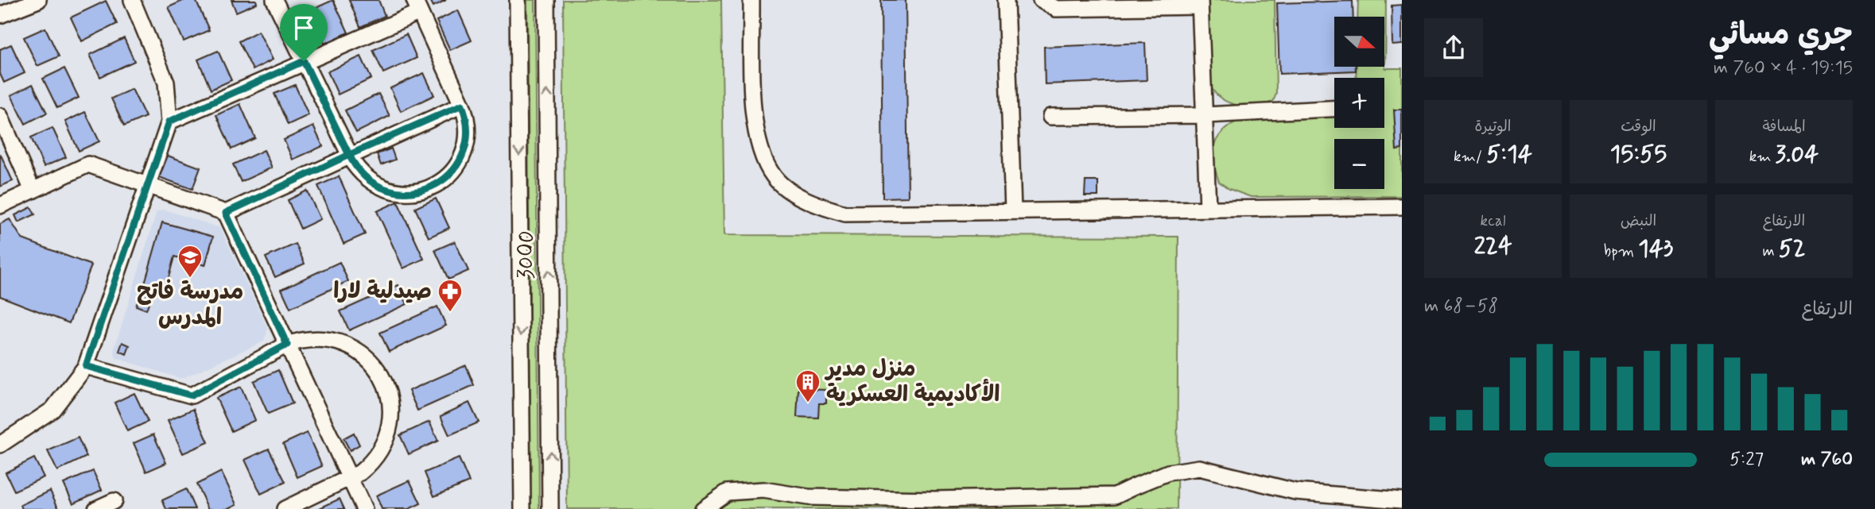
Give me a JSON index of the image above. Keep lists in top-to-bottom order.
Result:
{
  "streets": {
    "street": ["3000"]
  },
  "places": {
    "school or university": ["مدرسة فاتح المدرس"],
    "pharmacy": ["صيدلية لارا"],
    "building": ["منزل مدير الأكاديمية العسكرية"]
  },
  "north": "right",
  "page": {
    "heading": ["جري مسائي", "19:15 · 4 × 760 m"],
    "map_buttons": ["+", "−"],
    "stats": [
      ["المسافة", "3.04 km"],
      ["الوقت", "15:55"],
      ["الوتيرة", "5:14 /km"],
      ["الارتفاع", "52 m"],
      ["النبض", "143 bpm"],
      ["kcal", "224"]
    ],
    "chart": ["الارتفاع", "58–68 m"],
    "list": [
      {
        "name": "760 m",
        "note": "5:27"
      }
    ]
  }
}
